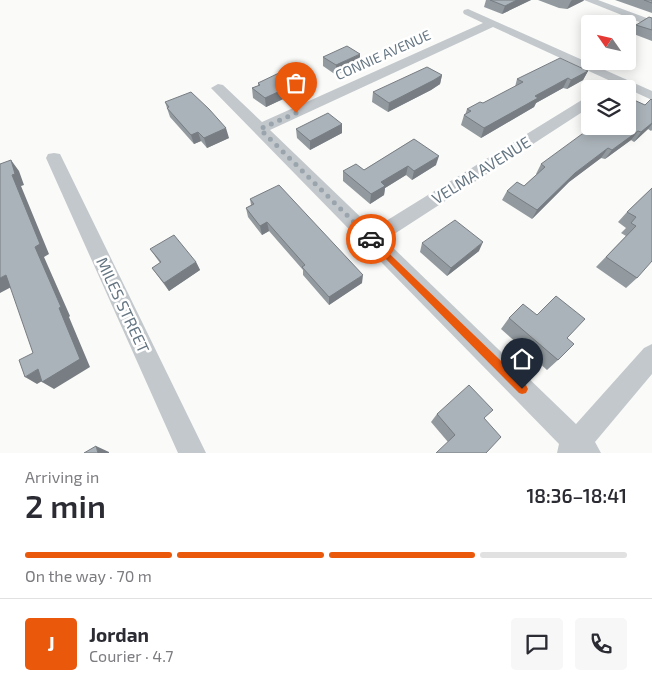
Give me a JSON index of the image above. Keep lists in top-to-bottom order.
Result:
{
  "streets": {
    "street": ["CONNIE AVENUE", "VELMA AVENUE", "MILES STREET"]
  },
  "north": "top left",
  "page": {
    "heading": ["2 min", "Arriving in", "18:36–18:41"],
    "panel": ["Jordan", "Courier · 4.7"],
    "bar": "On the way · 70 m",
    "round": "J"
  }
}
